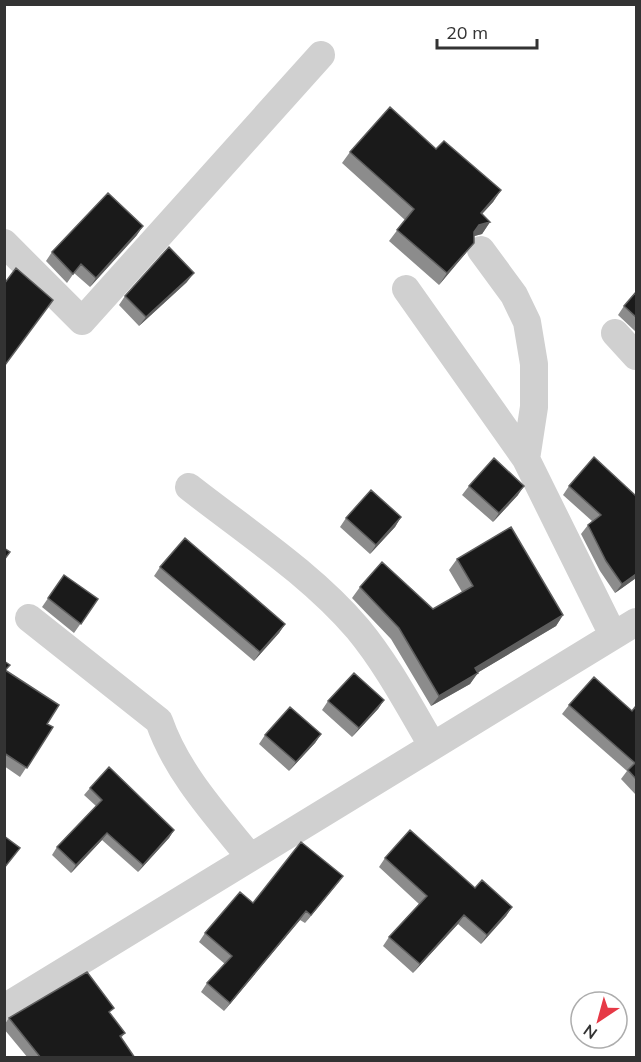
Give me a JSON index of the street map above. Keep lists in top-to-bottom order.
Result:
{
  "scale_bar": "20 m",
  "north": "bottom left"
}
